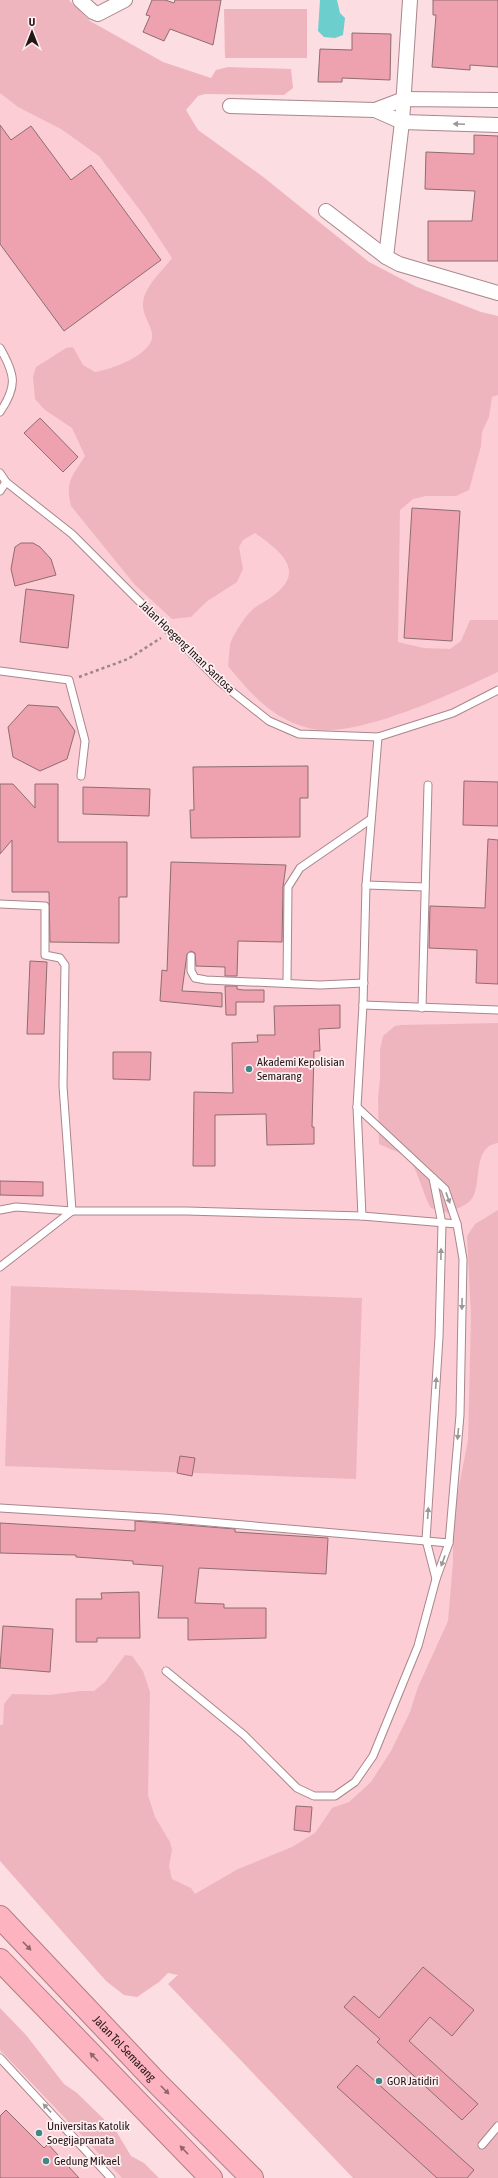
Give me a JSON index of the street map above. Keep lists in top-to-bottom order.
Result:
{
  "streets": {
    "highway": ["Jalan Tol Semarang"],
    "lane": ["Jalan Hoegeng Iman Santosa"]
  },
  "places": [
    "Akademi Kepolisian Semarang",
    "GOR Jatidiri",
    "Universitas Katolik Soegijapranata",
    "Gedung Mikael"
  ],
  "north": "top"
}
